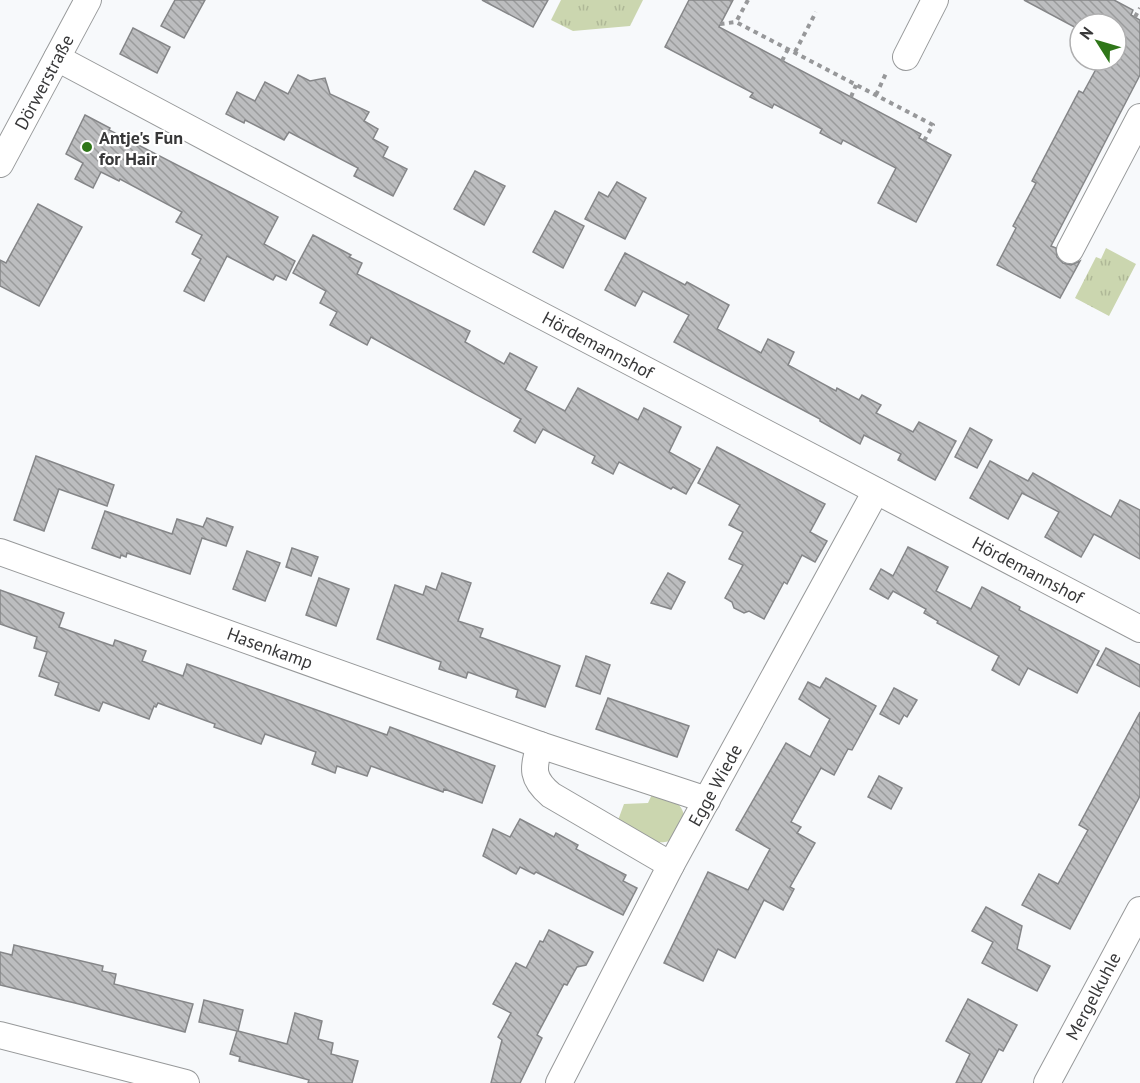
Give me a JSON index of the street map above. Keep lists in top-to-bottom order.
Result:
{
  "streets": {
    "street": [
      "Dörwerstraße",
      "Hördemannshof",
      "Hasenkamp",
      "Egge Wiede",
      "Mergelkuhle"
    ]
  },
  "crossings": [
    ["Dörwerstraße", "Hördemannshof"],
    ["Hördemannshof", "Egge Wiede"],
    ["Hasenkamp", "Egge Wiede"]
  ],
  "places": ["Antje's Fun for Hair"],
  "north": "top left"
}
